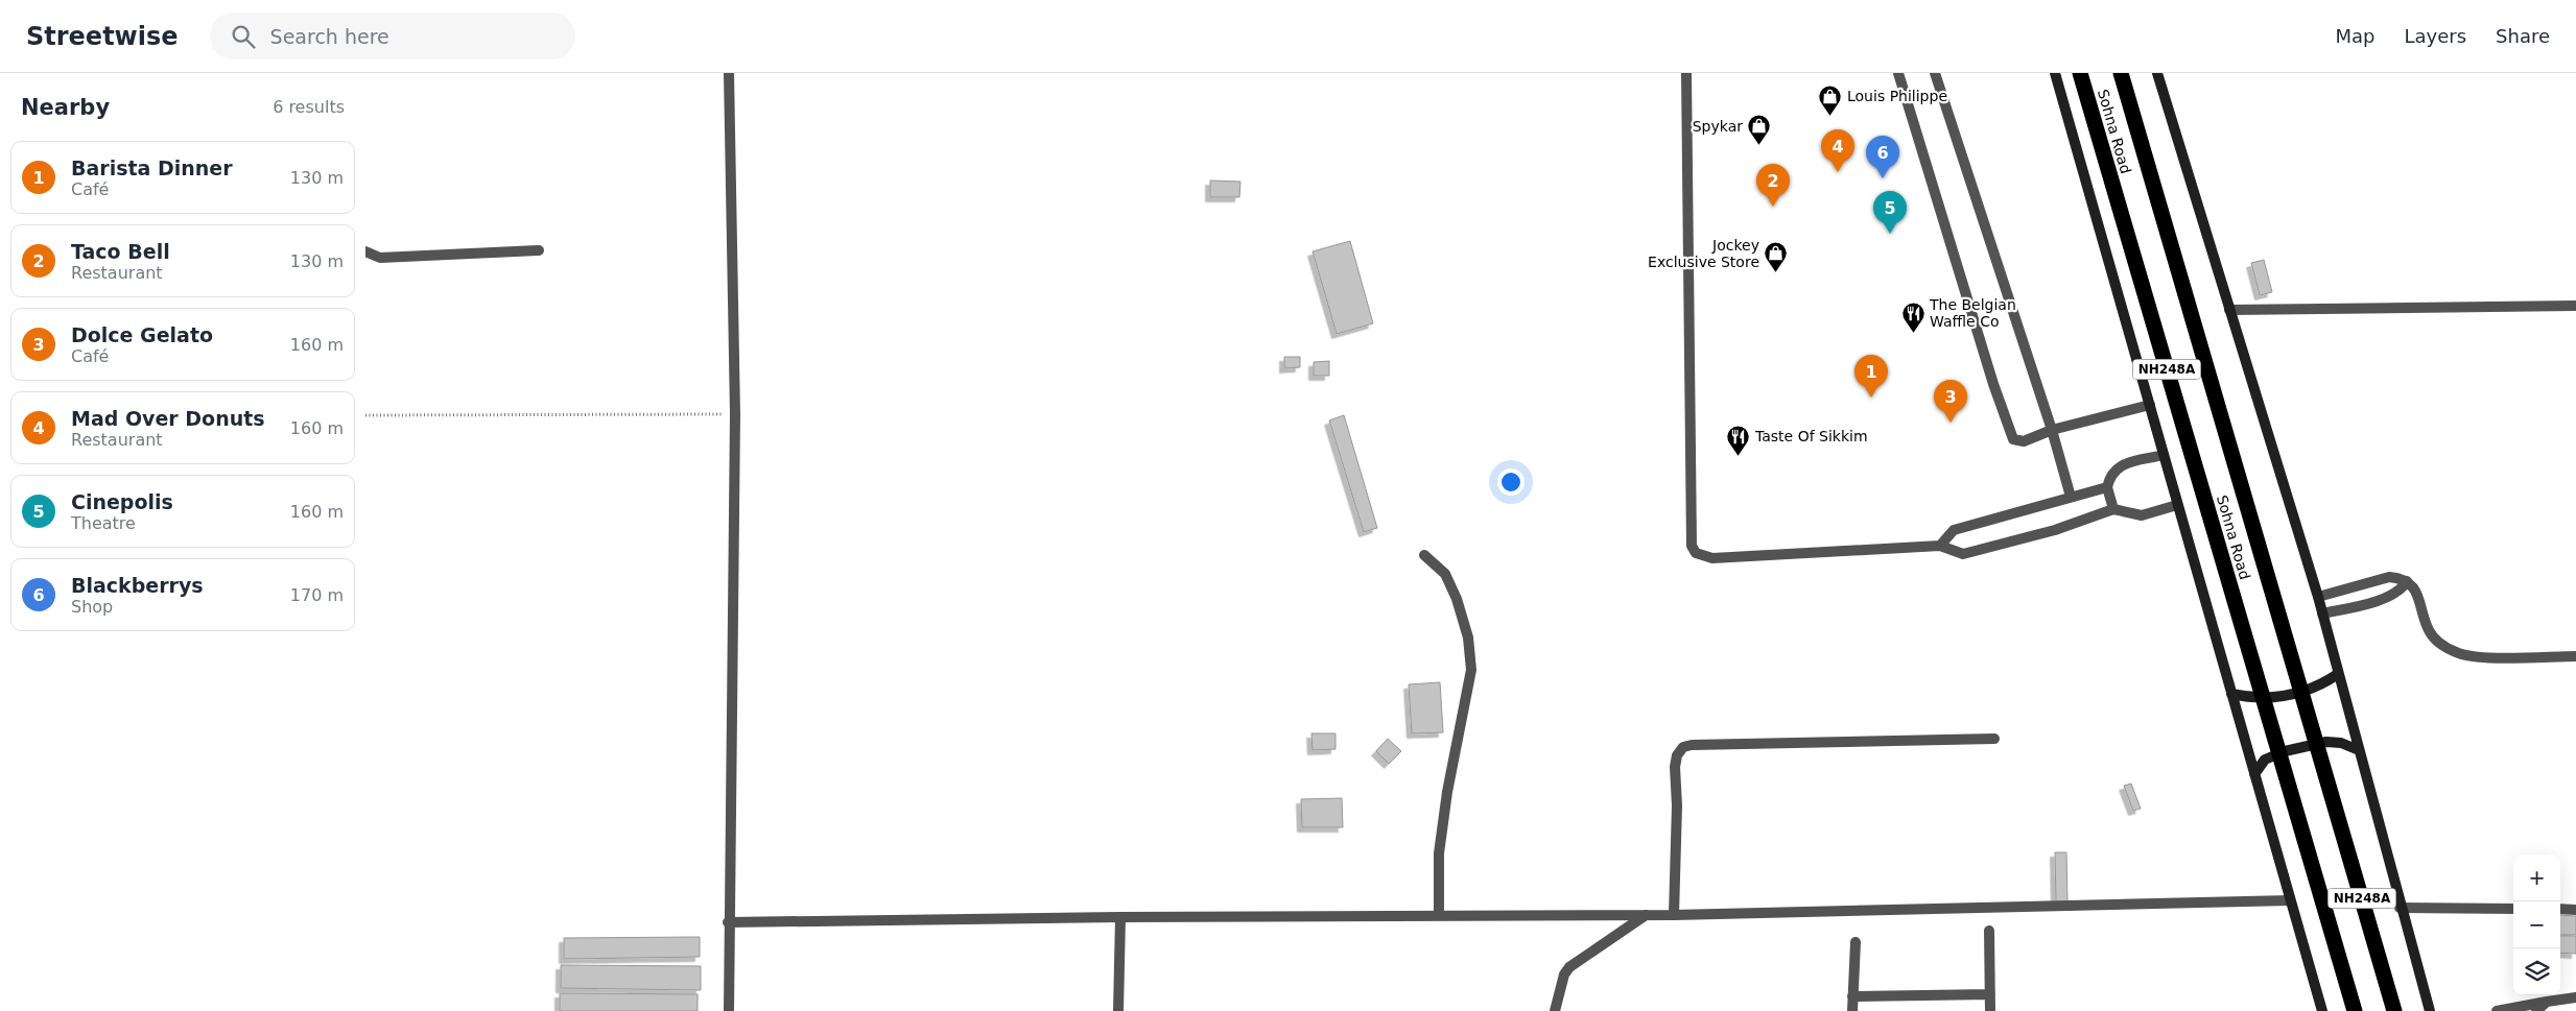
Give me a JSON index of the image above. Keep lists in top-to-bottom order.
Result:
{
  "streets": {
    "highway": ["Sohna Road", "NH248A"]
  },
  "places": {
    "shop": ["Louis Philippe", "Spykar", "Jockey Exclusive Store"],
    "restaurant": ["The Belgian Waffle Co", "Taste Of Sikkim"]
  },
  "page": {
    "header": "Streetwise",
    "search": "Search here",
    "nav": ["Map", "Layers", "Share"],
    "heading": ["Nearby", "6 results"],
    "pins": [
      "4",
      "6",
      "2",
      "5",
      "1",
      "3"
    ],
    "list": [
      {
        "mark": "1",
        "name": "Barista Dinner",
        "note": "Café",
        "value": "130 m"
      },
      {
        "mark": "2",
        "name": "Taco Bell",
        "note": "Restaurant",
        "value": "130 m"
      },
      {
        "mark": "3",
        "name": "Dolce Gelato",
        "note": "Café",
        "value": "160 m"
      },
      {
        "mark": "4",
        "name": "Mad Over Donuts",
        "note": "Restaurant",
        "value": "160 m"
      },
      {
        "mark": "5",
        "name": "Cinepolis",
        "note": "Theatre",
        "value": "160 m"
      },
      {
        "mark": "6",
        "name": "Blackberrys",
        "note": "Shop",
        "value": "170 m"
      }
    ],
    "map_buttons": ["+", "−"]
  }
}
